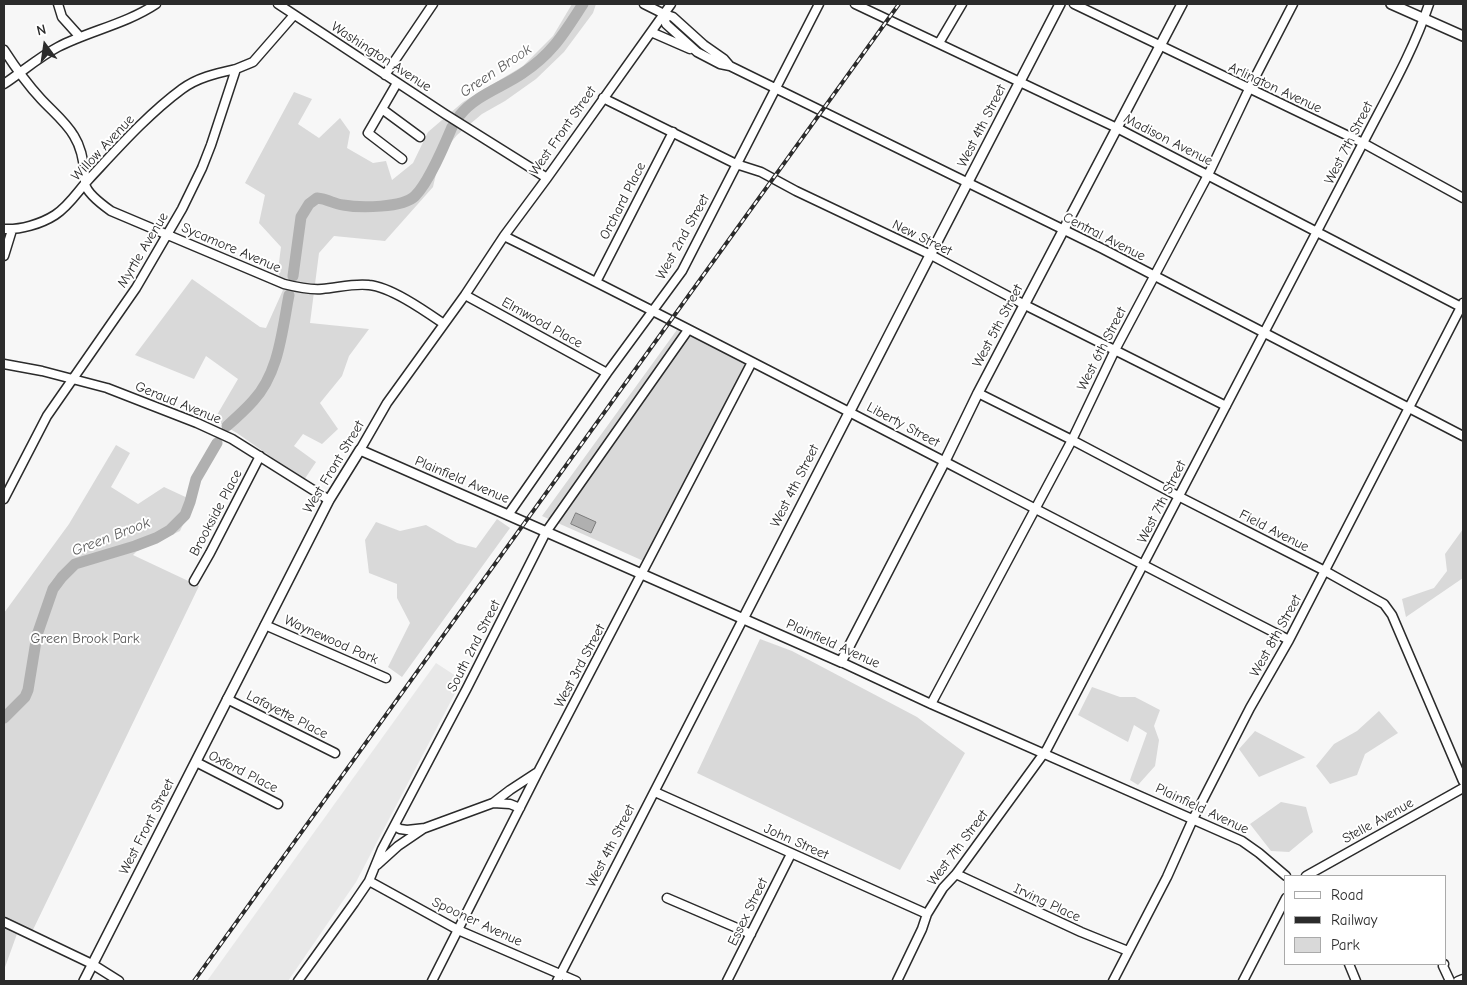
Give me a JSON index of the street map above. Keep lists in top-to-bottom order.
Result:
{
  "streets": {
    "main road": [
      "West 4th Street",
      "West Front Street",
      "West 5th Street",
      "Plainfield Avenue"
    ],
    "street": [
      "Washington Avenue",
      "Arlington Avenue",
      "Madison Avenue",
      "West 7th Street",
      "Willow Avenue",
      "Orchard Place",
      "West 2nd Street",
      "Central Avenue",
      "New Street",
      "Sycamore Avenue",
      "Myrtle Avenue",
      "Elmwood Place",
      "West 6th Street",
      "Geraud Avenue",
      "Liberty Street",
      "Brookside Place",
      "Field Avenue",
      "West 8th Street",
      "Waynewood Park",
      "South 2nd Street",
      "West 3rd Street",
      "Lafayette Place",
      "Oxford Place",
      "Stelle Avenue",
      "John Street",
      "Irving Place",
      "Essex Street",
      "Spooner Avenue"
    ]
  },
  "crossings": [
    ["Washington Avenue", "West Front Street"],
    ["Arlington Avenue", "West 7th Street"],
    ["Arlington Avenue", "West 5th Street"],
    ["Arlington Avenue", "West 6th Street"],
    ["West 4th Street", "Madison Avenue"],
    ["West 4th Street", "Central Avenue"],
    ["West 4th Street", "New Street"],
    ["West 4th Street", "Liberty Street"],
    ["West 4th Street", "Plainfield Avenue"],
    ["West 4th Street", "John Street"],
    ["West 4th Street", "Spooner Avenue"],
    ["West Front Street", "Central Avenue"],
    ["West Front Street", "New Street"],
    ["West Front Street", "Sycamore Avenue"],
    ["West Front Street", "Elmwood Place"],
    ["West Front Street", "Geraud Avenue"],
    ["West Front Street", "Liberty Street"],
    ["West Front Street", "Plainfield Avenue"],
    ["West Front Street", "Waynewood Park"],
    ["West Front Street", "Lafayette Place"],
    ["West Front Street", "Oxford Place"],
    ["Madison Avenue", "West 7th Street"],
    ["Madison Avenue", "West 5th Street"],
    ["Madison Avenue", "West 6th Street"],
    ["Madison Avenue", "West 8th Street"],
    ["West 7th Street", "Central Avenue"],
    ["West 7th Street", "New Street"],
    ["West 7th Street", "Liberty Street"],
    ["West 7th Street", "Plainfield Avenue"],
    ["West 7th Street", "Field Avenue"],
    ["West 7th Street", "John Street"],
    ["West 7th Street", "Irving Place"],
    ["Willow Avenue", "Sycamore Avenue"],
    ["Willow Avenue", "Myrtle Avenue"],
    ["Orchard Place", "New Street"],
    ["Orchard Place", "Liberty Street"],
    ["West 2nd Street", "Central Avenue"],
    ["West 2nd Street", "New Street"],
    ["West 2nd Street", "Elmwood Place"],
    ["West 2nd Street", "Liberty Street"],
    ["West 2nd Street", "Plainfield Avenue"],
    ["Central Avenue", "West 5th Street"],
    ["Central Avenue", "West 6th Street"],
    ["Central Avenue", "West 8th Street"],
    ["New Street", "West 5th Street"],
    ["New Street", "West 6th Street"],
    ["Sycamore Avenue", "Myrtle Avenue"],
    ["Myrtle Avenue", "Geraud Avenue"],
    ["West 5th Street", "Liberty Street"],
    ["West 5th Street", "Plainfield Avenue"],
    ["West 5th Street", "Field Avenue"],
    ["West 6th Street", "Liberty Street"],
    ["West 6th Street", "Plainfield Avenue"],
    ["West 6th Street", "Field Avenue"],
    ["Geraud Avenue", "Brookside Place"],
    ["Liberty Street", "West 8th Street"],
    ["Liberty Street", "South 2nd Street"],
    ["Liberty Street", "West 3rd Street"],
    ["Plainfield Avenue", "West 8th Street"],
    ["Plainfield Avenue", "South 2nd Street"],
    ["Plainfield Avenue", "West 3rd Street"],
    ["Field Avenue", "West 8th Street"],
    ["West 8th Street", "Irving Place"],
    ["South 2nd Street", "Spooner Avenue"],
    ["West 3rd Street", "Spooner Avenue"],
    ["John Street", "Essex Street"]
  ],
  "water": ["Green Brook"],
  "parks": ["Green Brook Park"],
  "legend": ["Road", "Railway", "Park"],
  "north": "top"
}
